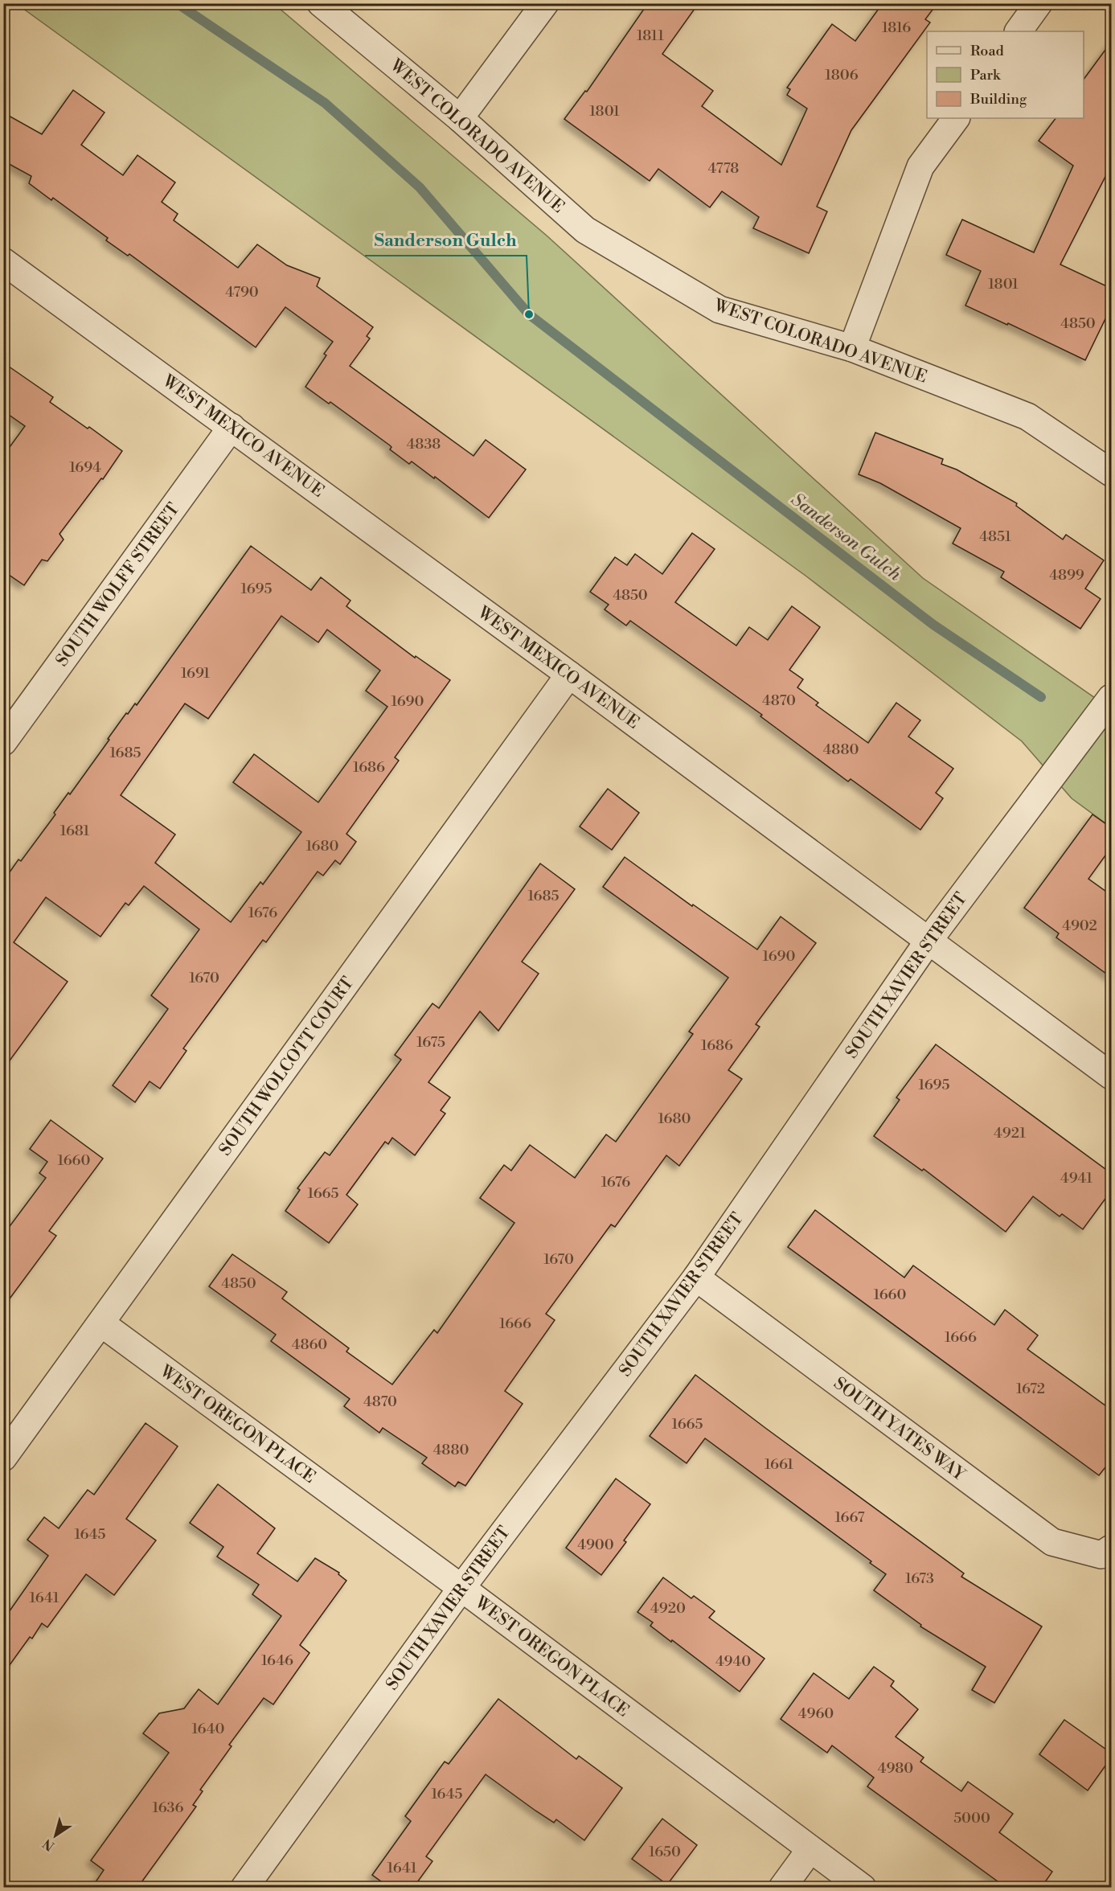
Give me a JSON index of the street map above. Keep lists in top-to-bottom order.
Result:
{
  "streets": {
    "street": [
      "WEST COLORADO AVENUE",
      "WEST MEXICO AVENUE",
      "SOUTH WOLFF STREET",
      "SOUTH XAVIER STREET",
      "SOUTH WOLCOTT COURT",
      "WEST OREGON PLACE",
      "SOUTH YATES WAY"
    ]
  },
  "crossings": [
    ["WEST MEXICO AVENUE", "SOUTH WOLFF STREET"],
    ["WEST MEXICO AVENUE", "SOUTH XAVIER STREET"],
    ["WEST MEXICO AVENUE", "SOUTH WOLCOTT COURT"],
    ["SOUTH XAVIER STREET", "WEST OREGON PLACE"],
    ["SOUTH XAVIER STREET", "SOUTH YATES WAY"],
    ["SOUTH WOLCOTT COURT", "WEST OREGON PLACE"]
  ],
  "water": ["Sanderson Gulch"],
  "places": ["Sanderson Gulch"],
  "house_numbers": [
    "1816",
    "1811",
    "1806",
    "1801",
    "4778",
    "1801",
    "4790",
    "4850",
    "4838",
    "1694",
    "4851",
    "4899",
    "1695",
    "4850",
    "1691",
    "4870",
    "1690",
    "4880",
    "1685",
    "1686",
    "1681",
    "1680",
    "1685",
    "1676",
    "4902",
    "1690",
    "1670",
    "1675",
    "1686",
    "1695",
    "1680",
    "4921",
    "1660",
    "4941",
    "1676",
    "1665",
    "1670",
    "4850",
    "1660",
    "1666",
    "1666",
    "4860",
    "1672",
    "4870",
    "1665",
    "4880",
    "1661",
    "1667",
    "1645",
    "4900",
    "1673",
    "1641",
    "4920",
    "1646",
    "4940",
    "4960",
    "1640",
    "4980",
    "1645",
    "1636",
    "5000",
    "1650",
    "1641"
  ],
  "legend": ["Road", "Park", "Building"],
  "north": "bottom left"
}
